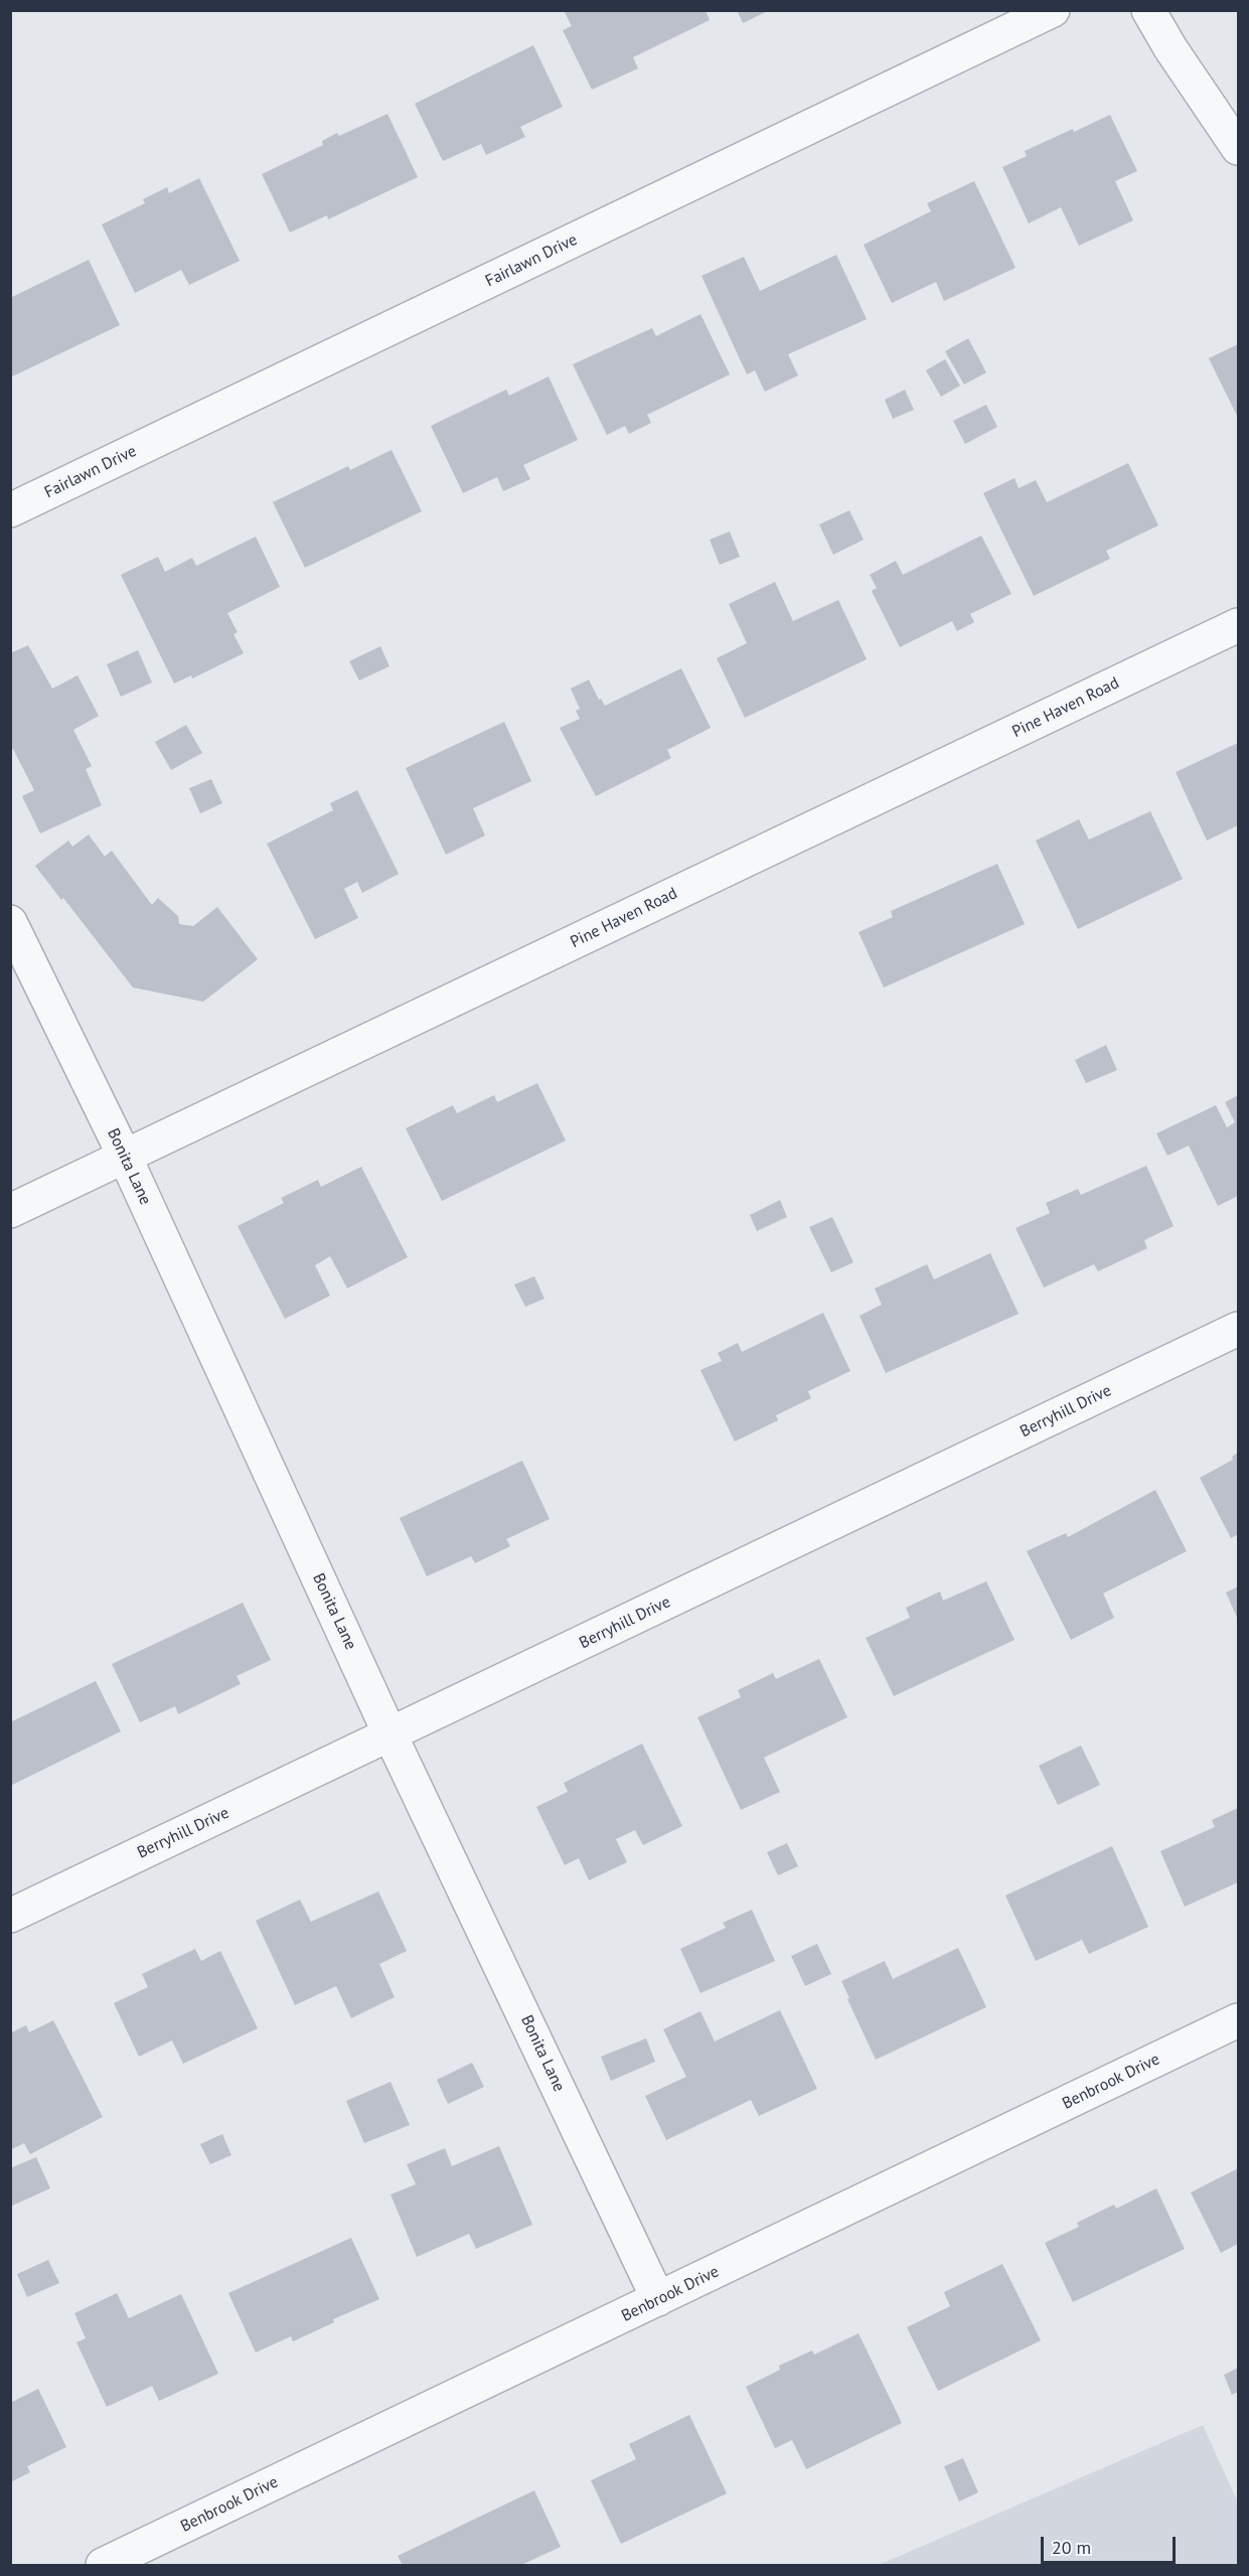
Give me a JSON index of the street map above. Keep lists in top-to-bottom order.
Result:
{
  "streets": {
    "street": [
      "Fairlawn Drive",
      "Pine Haven Road",
      "Bonita Lane",
      "Berryhill Drive",
      "Benbrook Drive"
    ]
  },
  "crossings": [
    ["Pine Haven Road", "Bonita Lane"],
    ["Bonita Lane", "Berryhill Drive"],
    ["Bonita Lane", "Benbrook Drive"]
  ],
  "scale_bar": "20 m"
}
